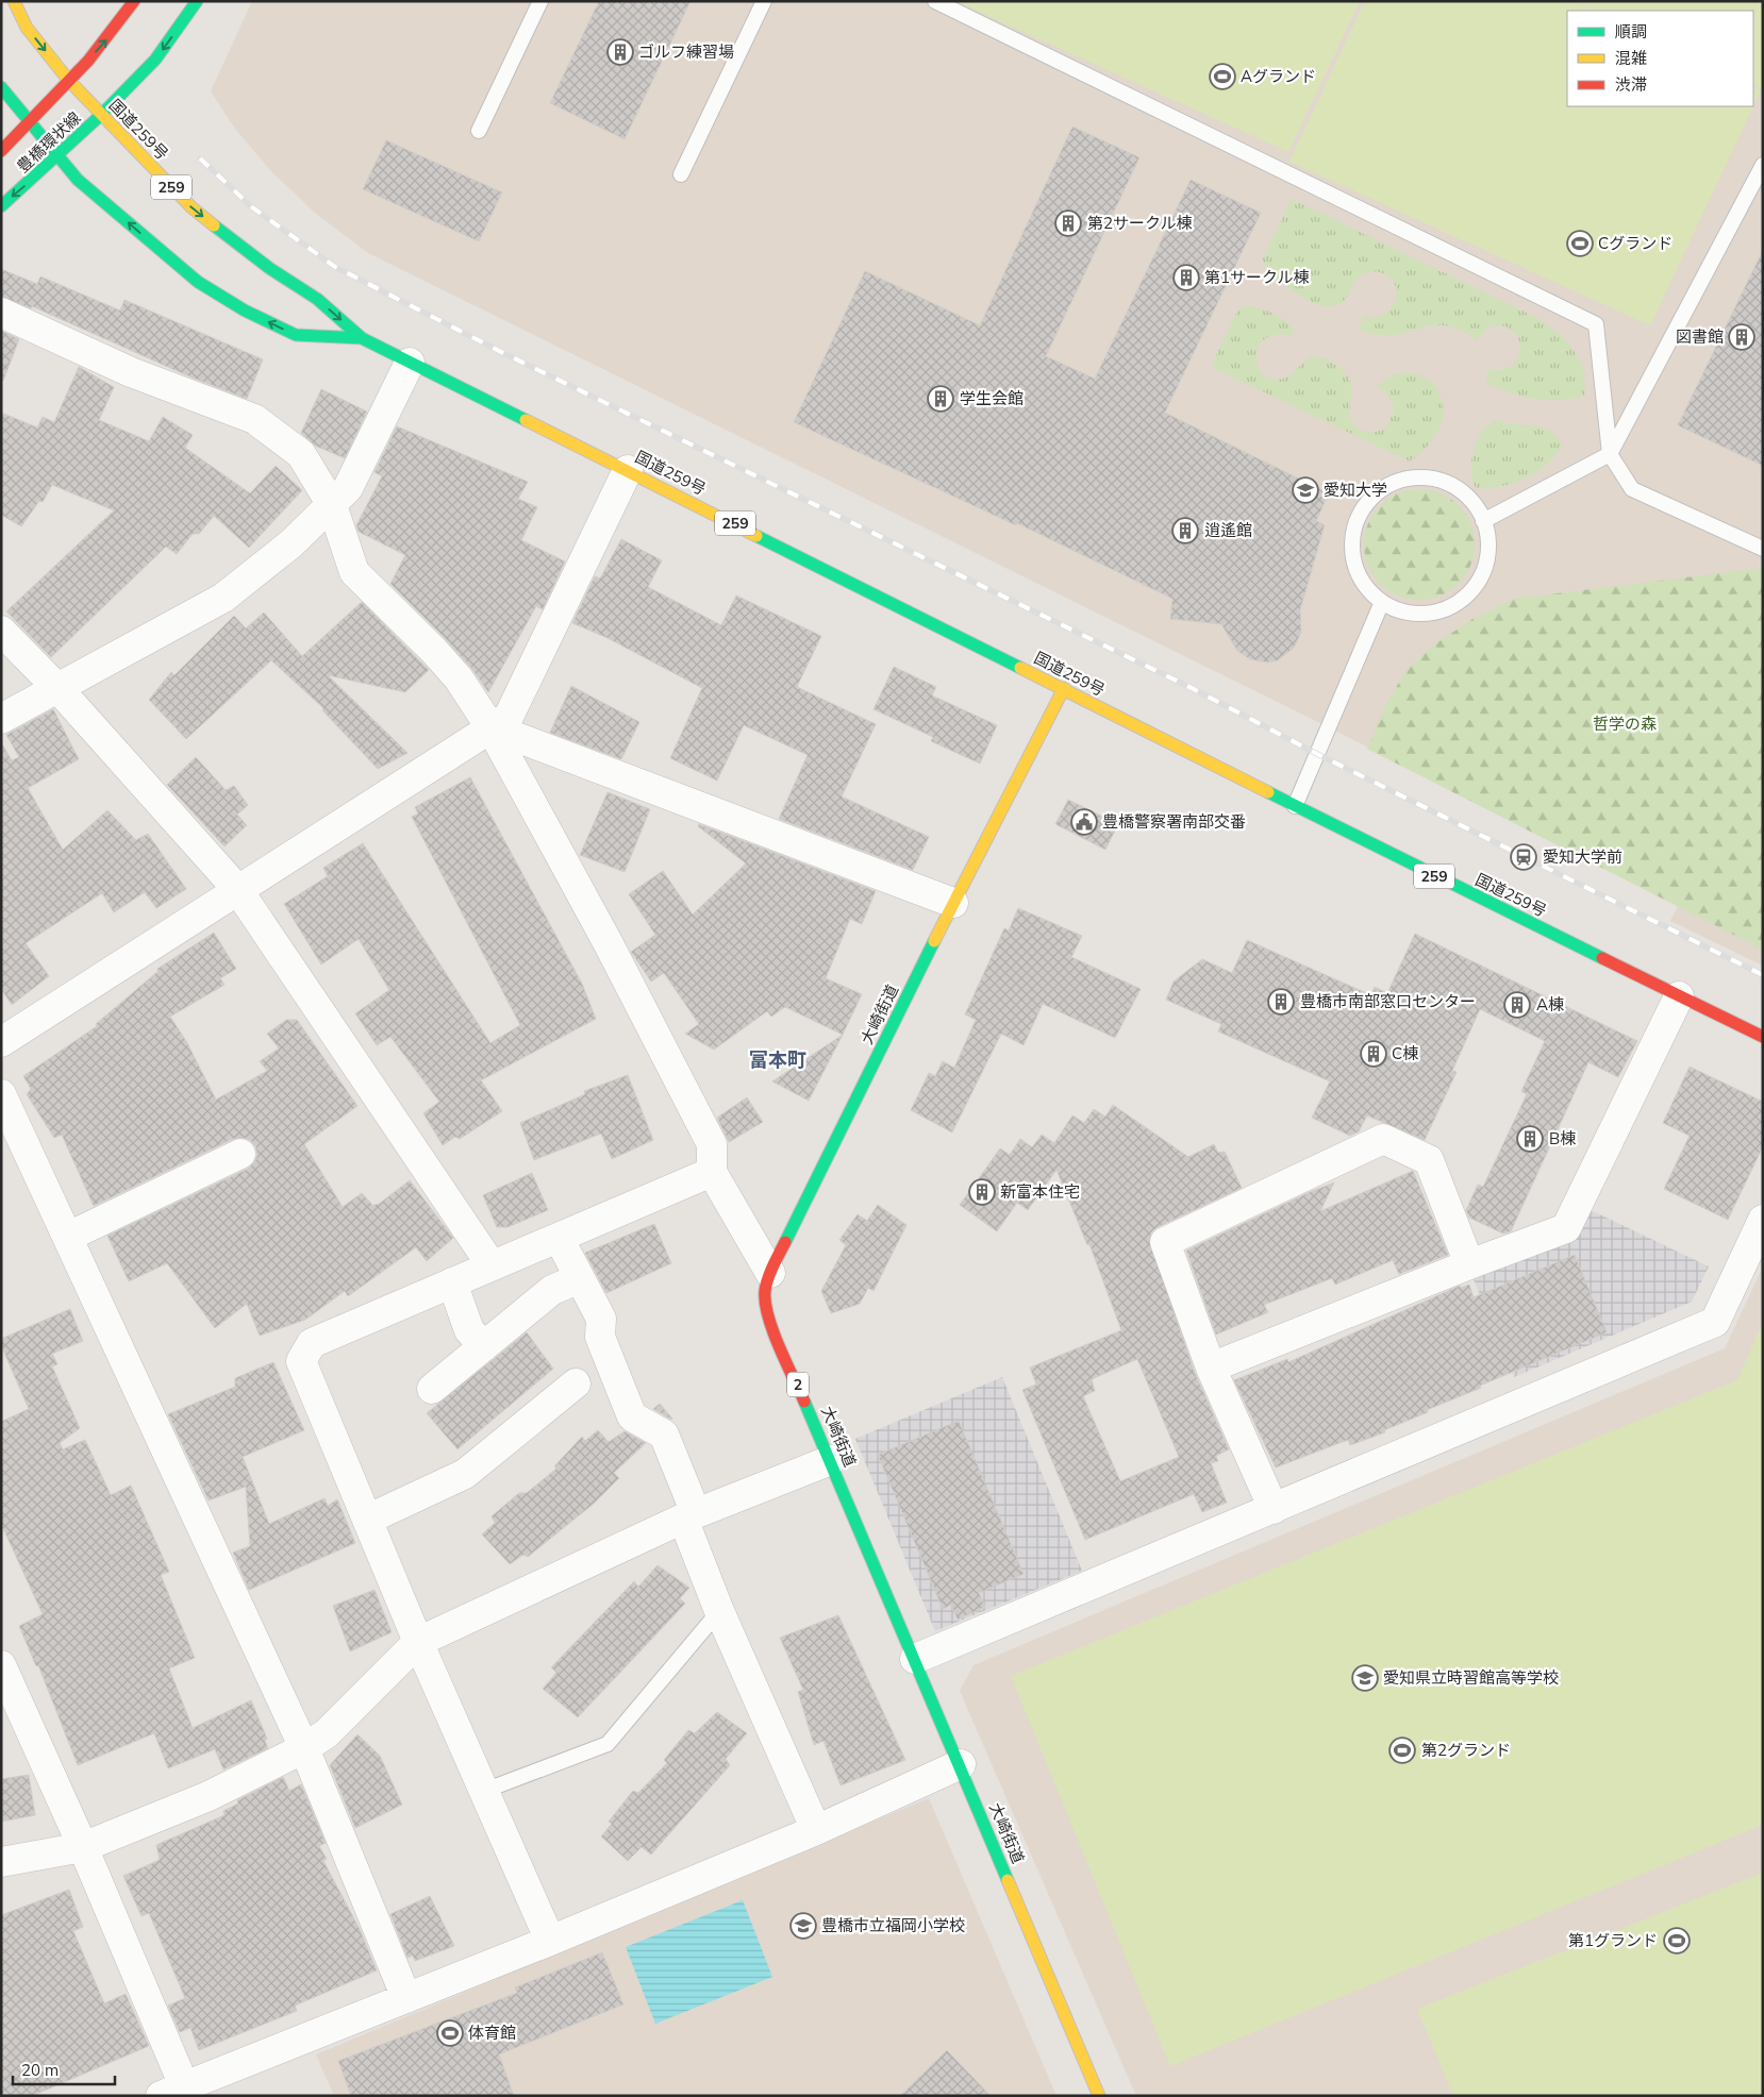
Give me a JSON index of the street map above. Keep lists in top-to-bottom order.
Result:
{
  "streets": {
    "main road": [
      "国道259号",
      "豊橋環状線",
      "259",
      "大崎街道",
      "2"
    ]
  },
  "crossings": [
    ["国道259号", "豊橋環状線"],
    ["国道259号", "大崎街道"]
  ],
  "districts": ["富本町"],
  "parks": ["哲学の森"],
  "places": {
    "building": [
      "ゴルフ練習場",
      "第2サークル棟",
      "第1サークル棟",
      "図書館",
      "学生会館",
      "逍遙館",
      "豊橋市南部窓口センター",
      "A棟",
      "C棟",
      "B棟",
      "新富本住宅"
    ],
    "sports": [
      "Aグランド",
      "Cグランド",
      "第2グランド",
      "第1グランド",
      "体育館"
    ],
    "school or university": ["愛知大学", "愛知県立時習館高等学校", "豊橋市立福岡小学校"],
    "public building": ["豊橋警察署南部交番"],
    "station": ["愛知大学前"]
  },
  "legend": ["順調", "混雑", "渋滞"],
  "scale_bar": "20 m"
}
